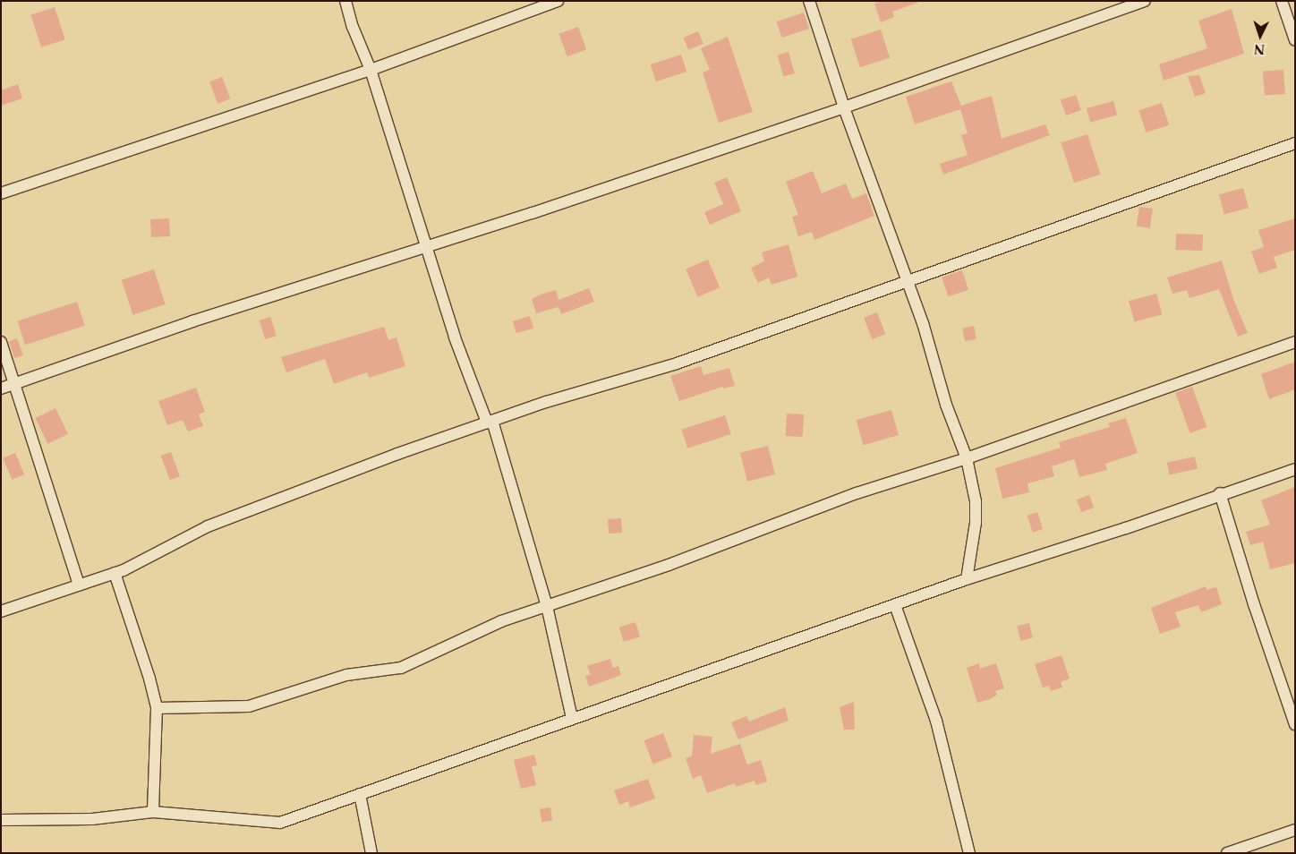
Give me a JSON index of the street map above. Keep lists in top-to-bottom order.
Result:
{
  "north": "bottom"
}
